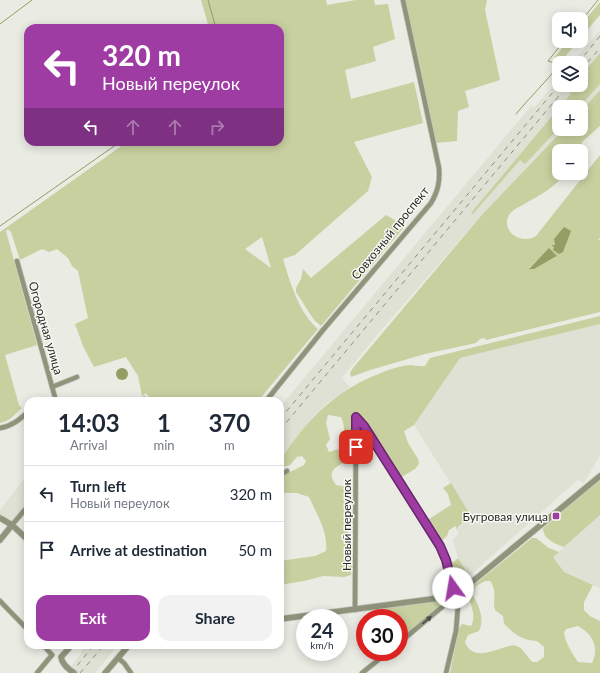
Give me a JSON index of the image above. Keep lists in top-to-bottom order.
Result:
{
  "streets": {
    "street": ["Совхозный проспект", "Огородная улица", "Новый переулок"]
  },
  "places": {
    "transit": ["Бугровая улица"]
  },
  "page": {
    "map_buttons": ["+", "−"],
    "turn": ["320 m", "Новый переулок"],
    "eta": [
      "14:03",
      "Arrival",
      "1",
      "min",
      "370",
      "m"
    ],
    "list": [
      {
        "name": "Turn left",
        "note": "Новый переулок",
        "value": "320 m"
      },
      {
        "name": "Arrive at destination",
        "value": "50 m"
      }
    ],
    "buttons": ["Exit", "Share"],
    "speed": "24 km/h",
    "limit": "30"
  }
}
